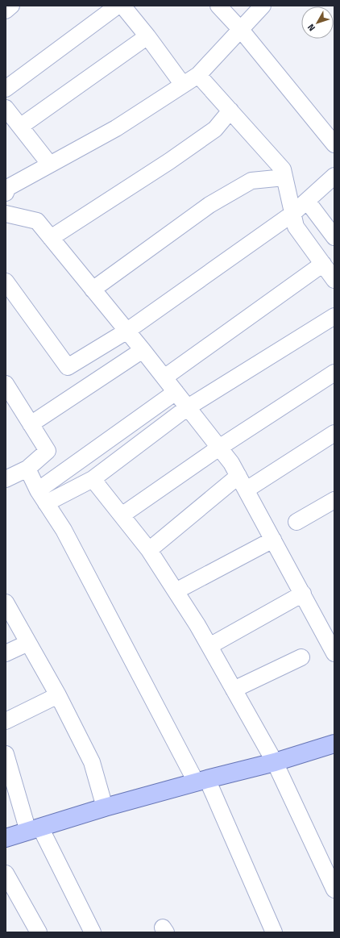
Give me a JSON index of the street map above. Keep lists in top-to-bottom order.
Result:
{
  "north": "bottom left"
}
